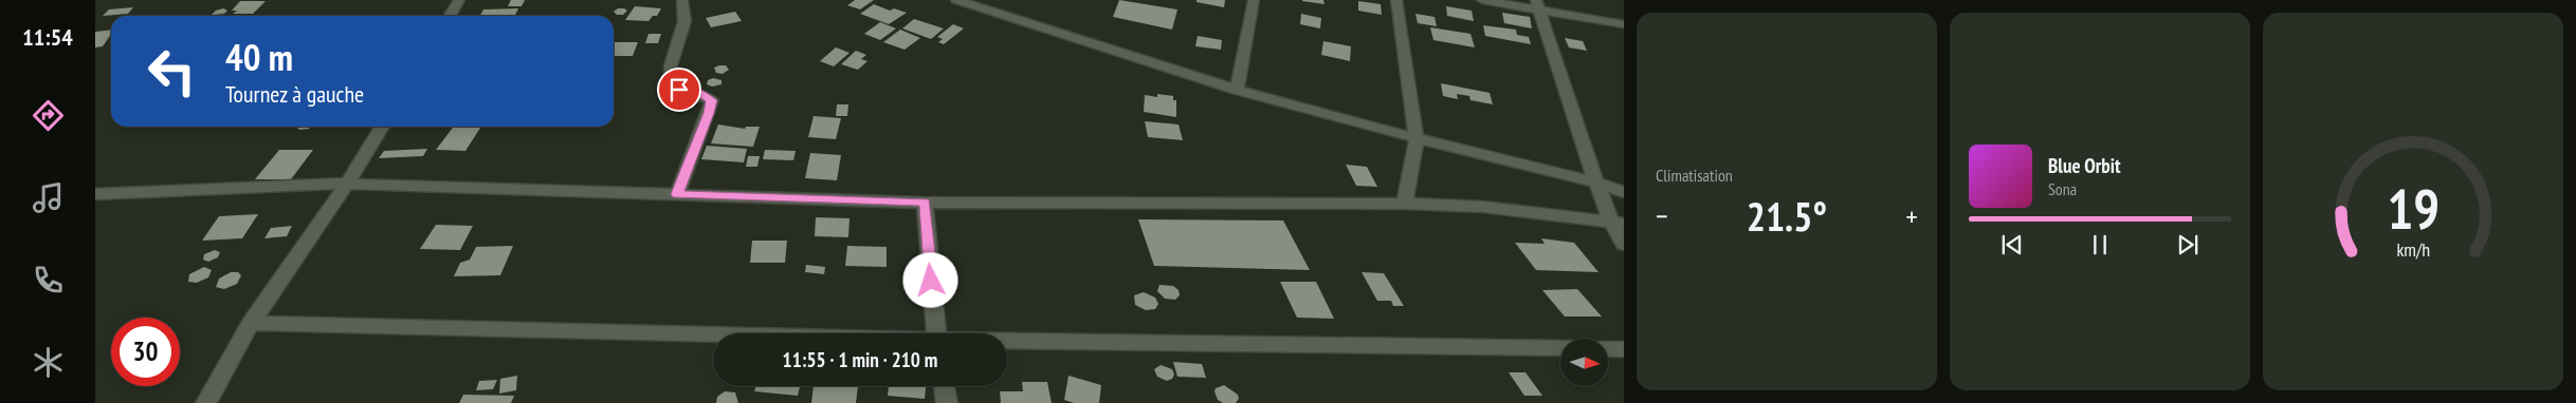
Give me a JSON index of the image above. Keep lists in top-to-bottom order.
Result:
{
  "north": "right",
  "page": {
    "tabs": "11:54",
    "tile": "Climatisation",
    "turn": ["40 m", "Tournez à gauche"],
    "song": ["Blue Orbit", "Sona"],
    "heat": ["−", "21.5°", "+"],
    "limit": "30",
    "trip": "11:55 · 1 min · 210 m",
    "gauge": ["19", "km/h"]
  }
}
